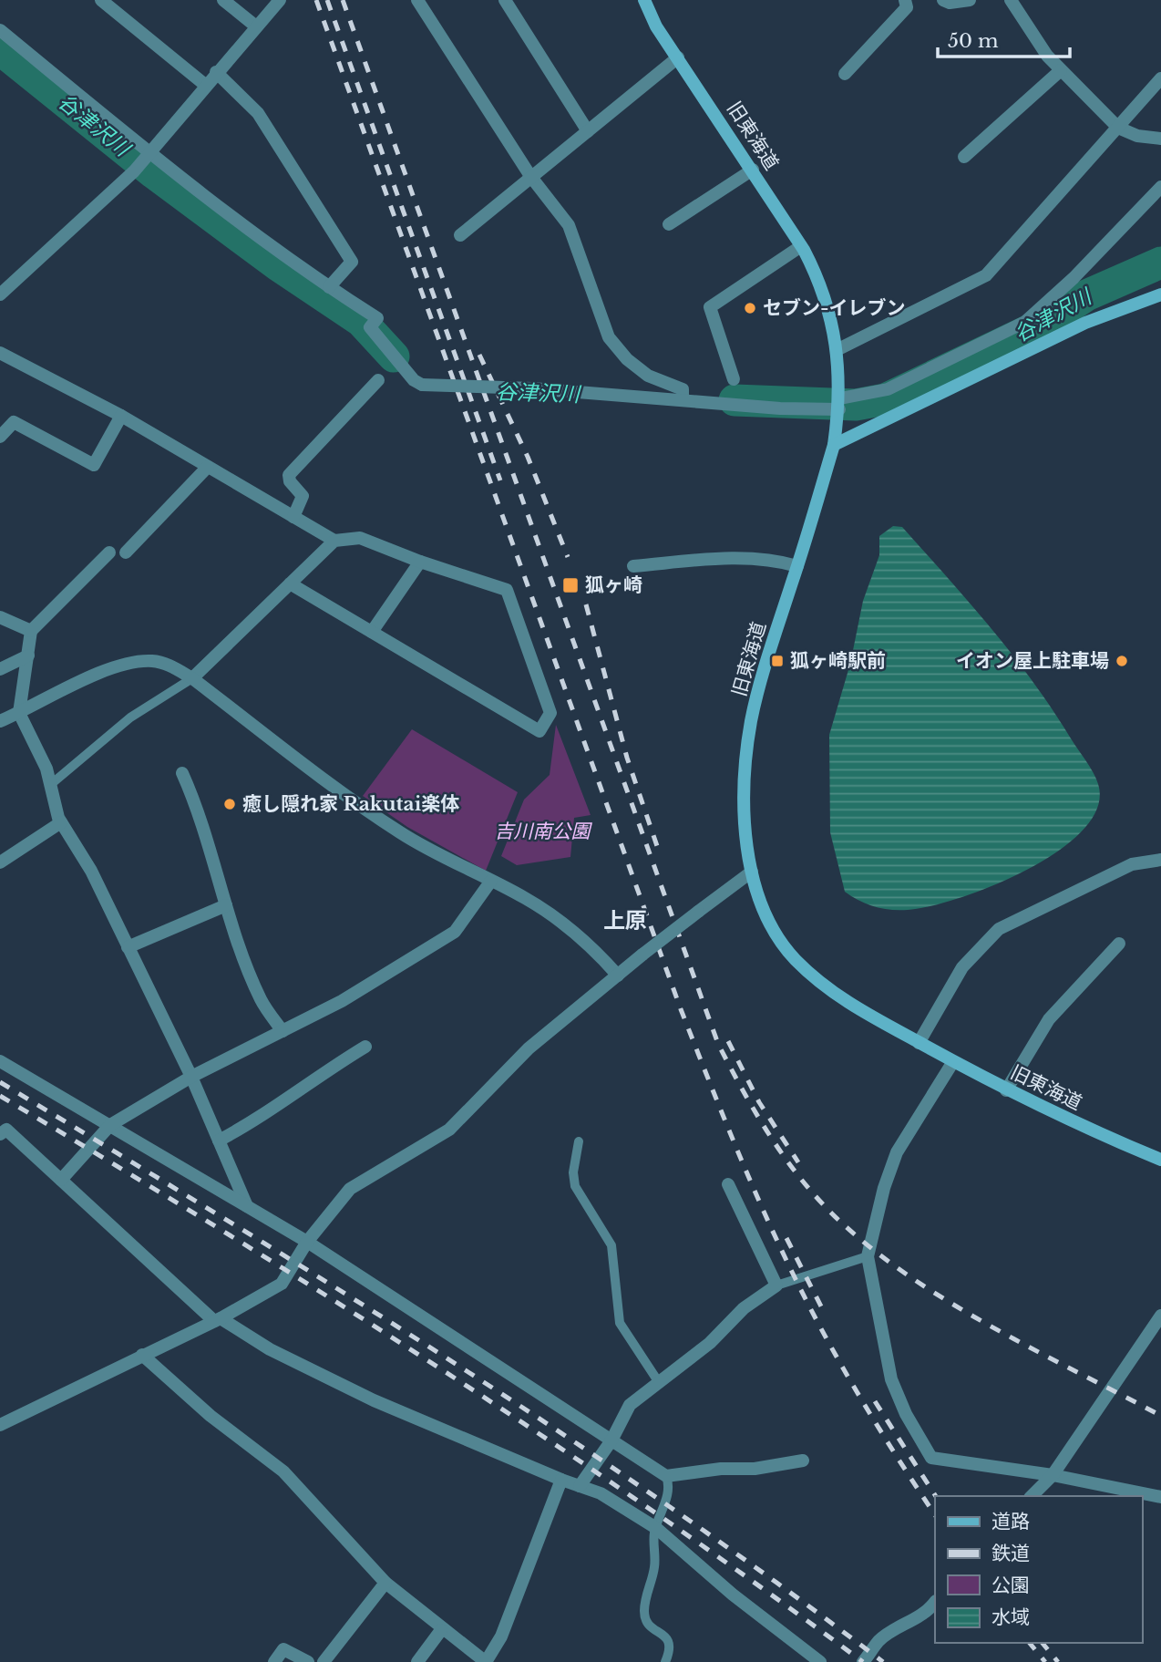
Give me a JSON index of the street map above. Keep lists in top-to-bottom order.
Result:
{
  "streets": {
    "street": ["旧東海道"]
  },
  "districts": ["上原"],
  "water": ["谷津沢川"],
  "parks": ["吉川南公園"],
  "places": {
    "other": ["セブン-イレブン", "イオン屋上駐車場", "癒し隠れ家 Rakutai楽体"],
    "transit": ["狐ヶ崎", "狐ヶ崎駅前"]
  },
  "legend": [
    "道路",
    "鉄道",
    "公園",
    "水域"
  ],
  "scale_bar": "50 m"
}
